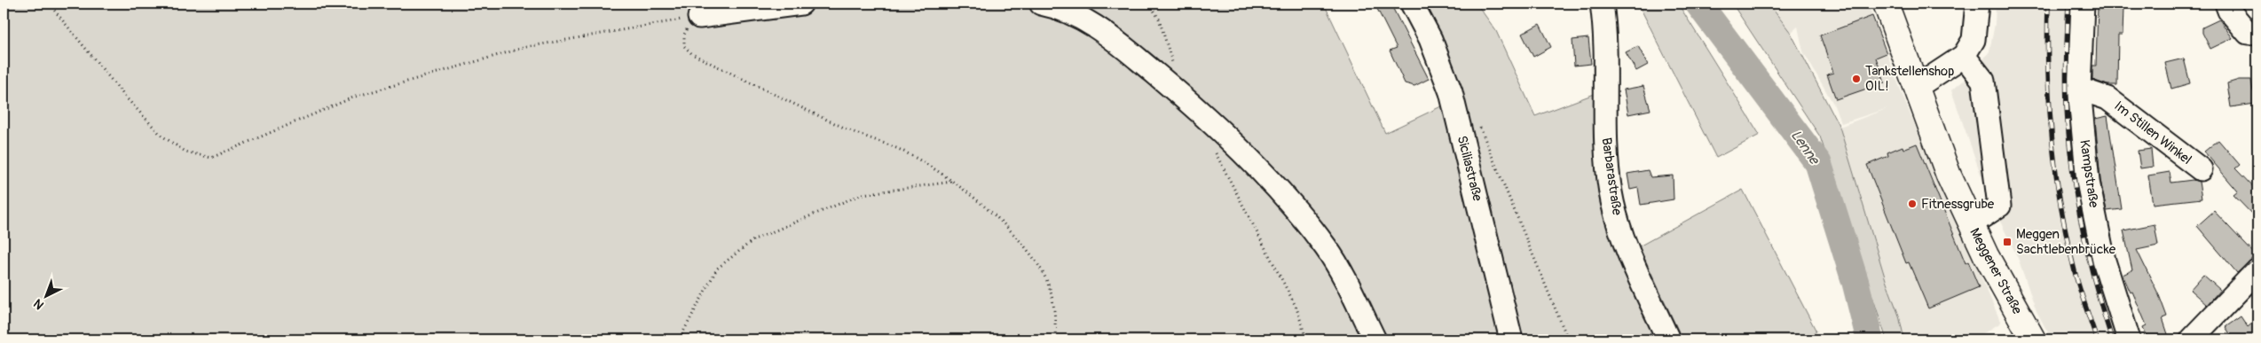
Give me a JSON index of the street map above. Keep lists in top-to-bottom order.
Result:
{
  "streets": {
    "main road": ["Meggener Straße"],
    "street": [
      "Im Stillen Winkel",
      "Siciliastraße",
      "Kampstraße",
      "Barbarastraße"
    ]
  },
  "crossings": [
    ["Im Stillen Winkel", "Kampstraße"]
  ],
  "water": ["Lenne"],
  "places": {
    "other": ["Tankstellenshop OIL!", "Fitnessgrube"],
    "transit": ["Meggen Sachtlebenbrücke"]
  },
  "north": "bottom left"
}
